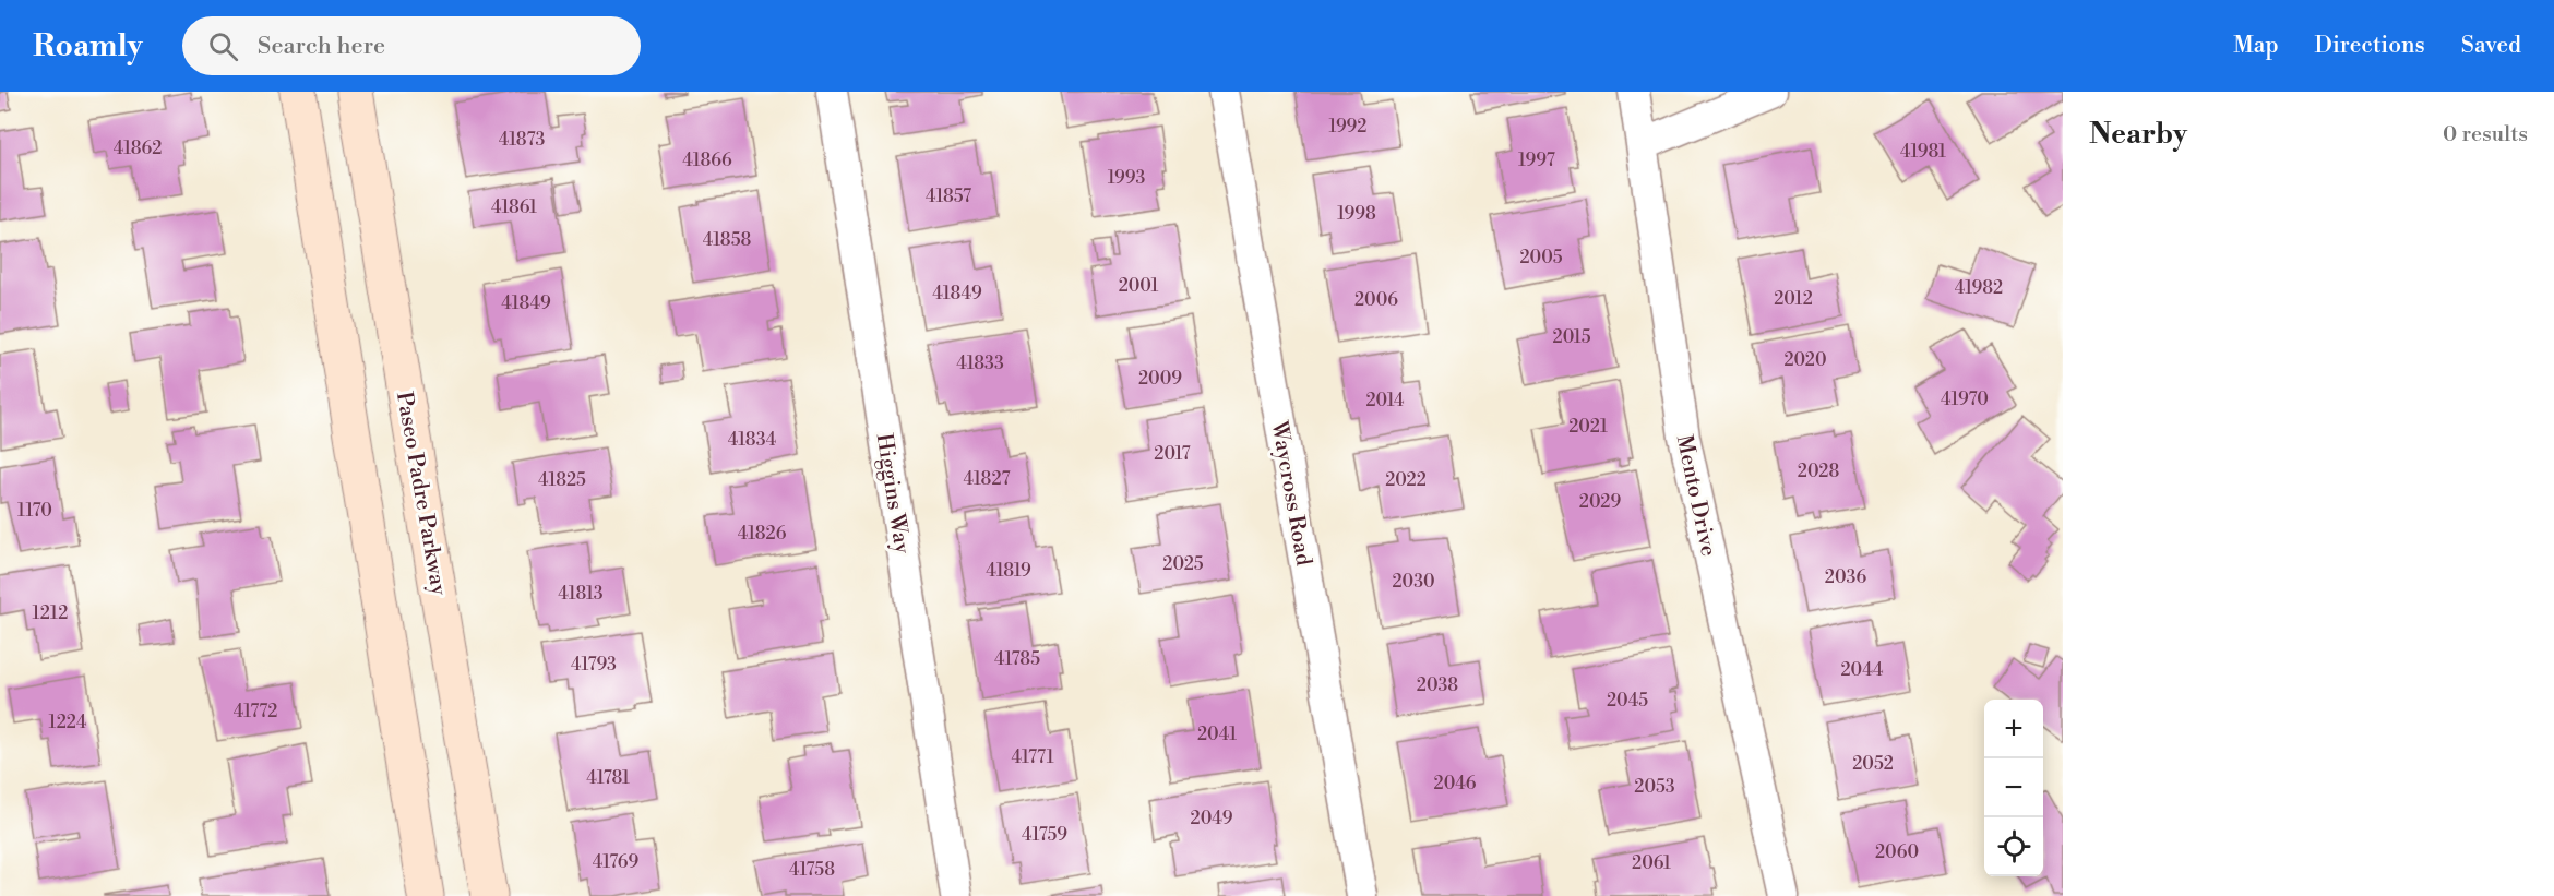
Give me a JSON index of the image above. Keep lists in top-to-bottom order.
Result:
{
  "streets": {
    "main road": ["Paseo Padre Parkway"],
    "street": ["Higgins Way", "Waycross Road", "Mento Drive"]
  },
  "house_numbers": [
    "1992",
    "41873",
    "41862",
    "41981",
    "41866",
    "1997",
    "1993",
    "41857",
    "41861",
    "1998",
    "41858",
    "2005",
    "2001",
    "41982",
    "41849",
    "2012",
    "2006",
    "41849",
    "2015",
    "2020",
    "41833",
    "2009",
    "41970",
    "2014",
    "2021",
    "41834",
    "2017",
    "2028",
    "41827",
    "41825",
    "2022",
    "2029",
    "1170",
    "41826",
    "2025",
    "41819",
    "2036",
    "2030",
    "41813",
    "1212",
    "41785",
    "41793",
    "2044",
    "2038",
    "2045",
    "41772",
    "1224",
    "2041",
    "41771",
    "2052",
    "41781",
    "2046",
    "2053",
    "2049",
    "41759",
    "2060",
    "41769",
    "2061",
    "41758"
  ],
  "page": {
    "header": "Roamly",
    "search": "Search here",
    "nav": ["Map", "Directions", "Saved"],
    "heading": ["Nearby", "0 results"],
    "map_buttons": ["+", "−"]
  }
}
